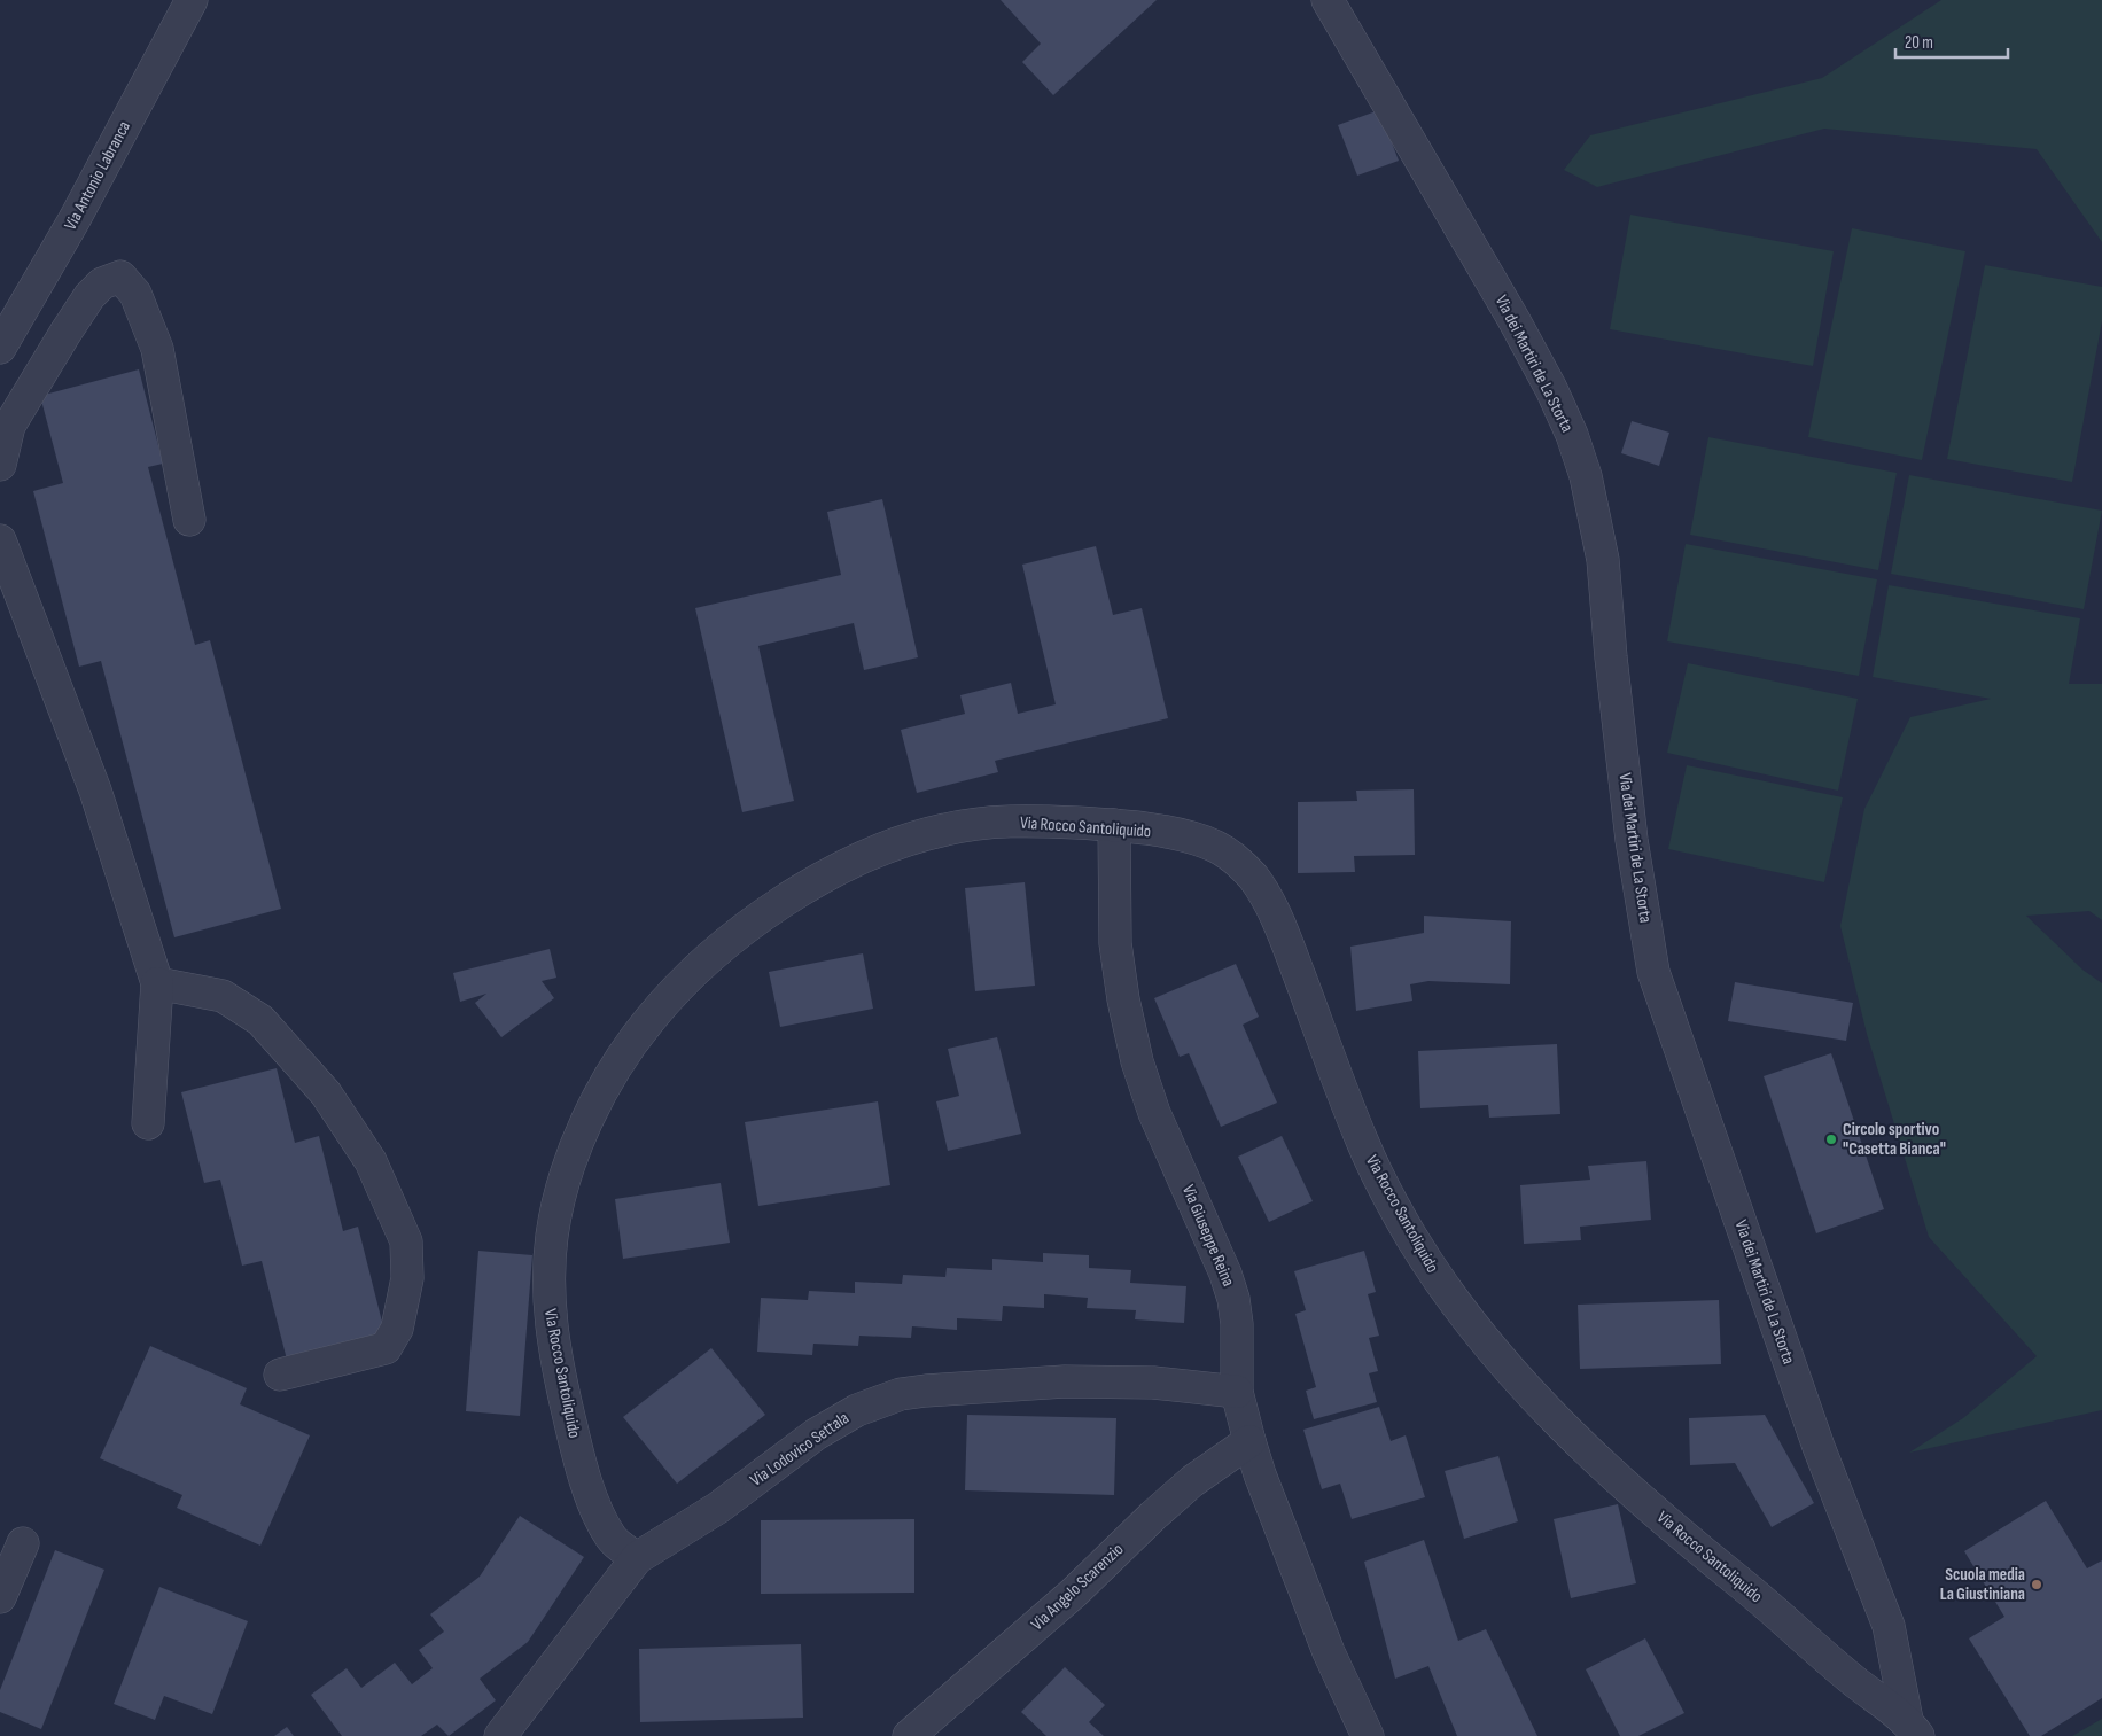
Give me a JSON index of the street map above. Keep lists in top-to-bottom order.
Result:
{
  "streets": {
    "street": [
      "Via Antonio Labranca",
      "Via dei Martiri de La Storta",
      "Via Rocco Santoliquido",
      "Via Giuseppe Reina",
      "Via Lodovico Settala",
      "Via Angelo Scarenzio"
    ]
  },
  "crossings": [
    ["Via dei Martiri de La Storta", "Via Rocco Santoliquido"],
    ["Via Rocco Santoliquido", "Via Giuseppe Reina"],
    ["Via Rocco Santoliquido", "Via Lodovico Settala"],
    ["Via Giuseppe Reina", "Via Lodovico Settala"],
    ["Via Giuseppe Reina", "Via Angelo Scarenzio"]
  ],
  "places": ["Circolo sportivo \"Casetta Bianca\"", "Scuola media La Giustiniana"],
  "scale_bar": "20 m"
}
